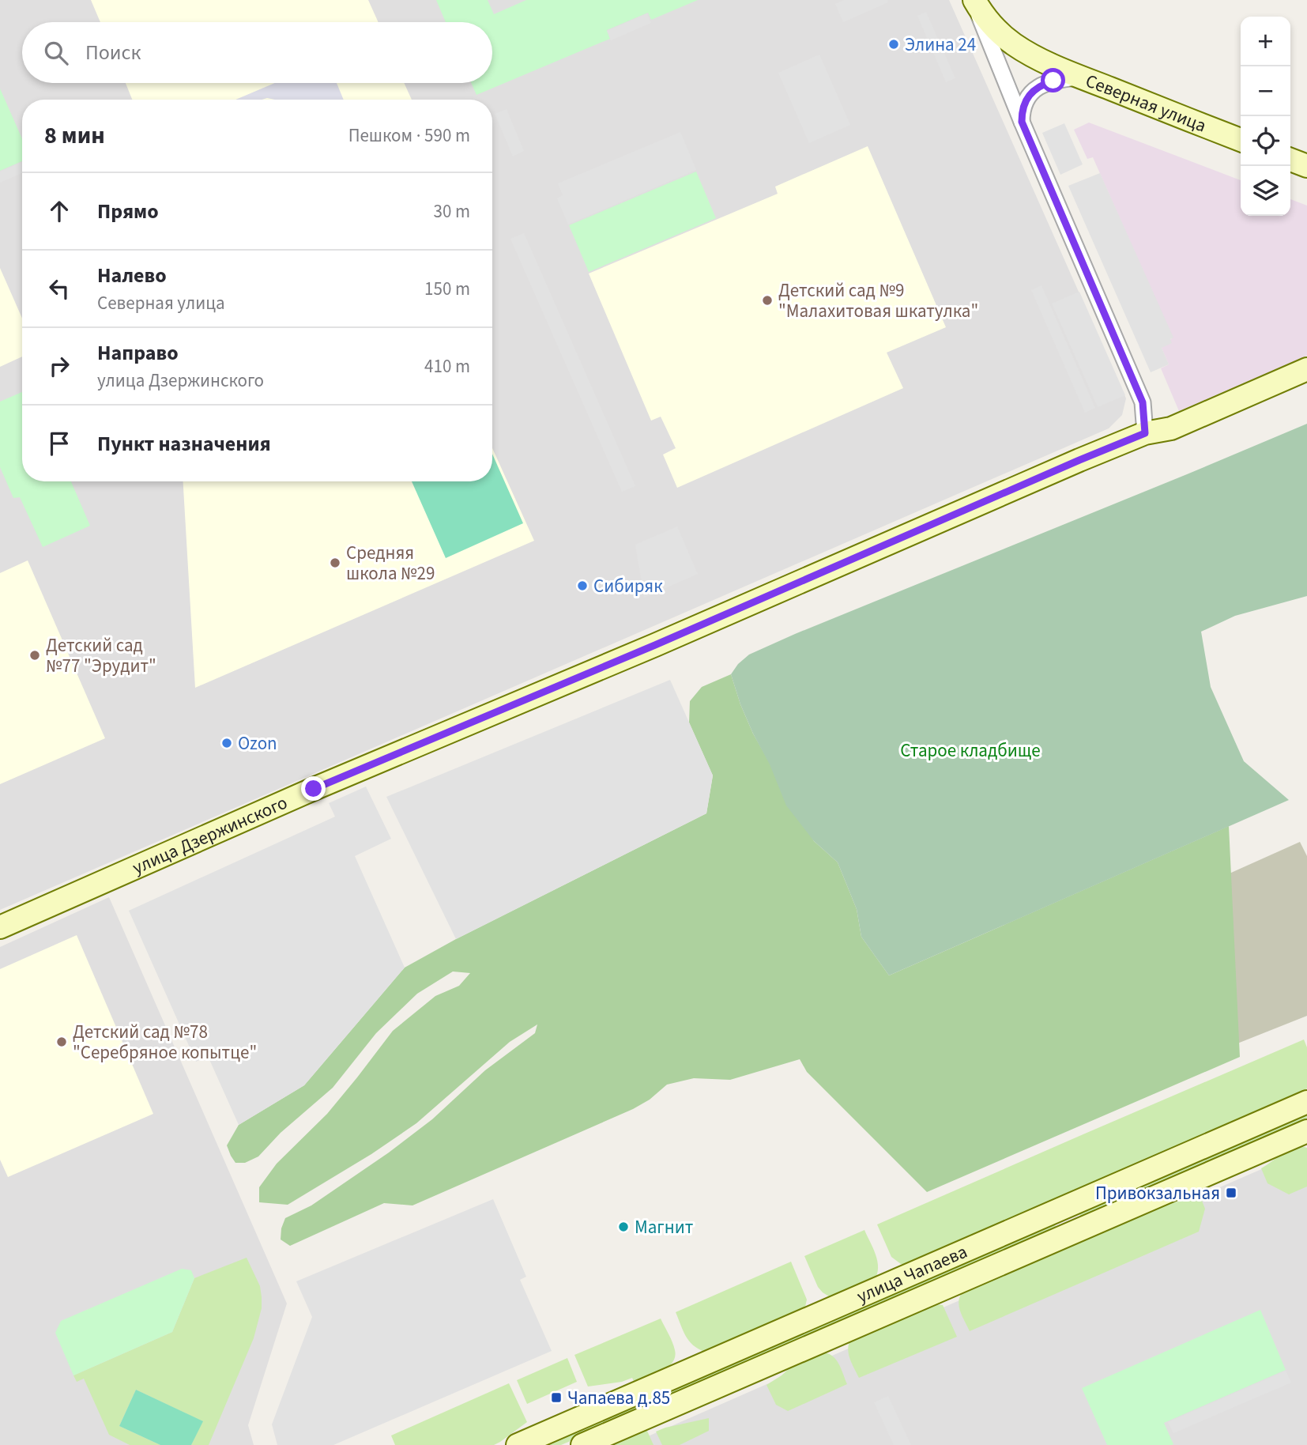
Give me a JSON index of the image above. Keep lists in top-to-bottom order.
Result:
{
  "streets": {
    "main road": ["Северная улица", "улица Дзержинского", "улица Чапаева"]
  },
  "crossings": [
    ["Северная улица", "улица Дзержинского"]
  ],
  "parks": ["Старое кладбище"],
  "places": {
    "other": [
      "Элина 24",
      "Детский сад №9 \"Малахитовая шкатулка\"",
      "Средняя школа №29",
      "Сибиряк",
      "Детский сад №77 \"Эрудит\"",
      "Ozon",
      "Детский сад №78 \"Серебряное копытце\"",
      "Магнит"
    ],
    "transit": ["Привокзальная", "Чапаева д.85"]
  },
  "page": {
    "map_buttons": ["+", "−"],
    "search": "Поиск",
    "heading": ["8 мин", "Пешком · 590 m"],
    "list": [
      ["Прямо", "30 m"],
      ["Налево", "Северная улица", "150 m"],
      ["Направо", "улица Дзержинского", "410 m"],
      "Пункт назначения"
    ]
  }
}
